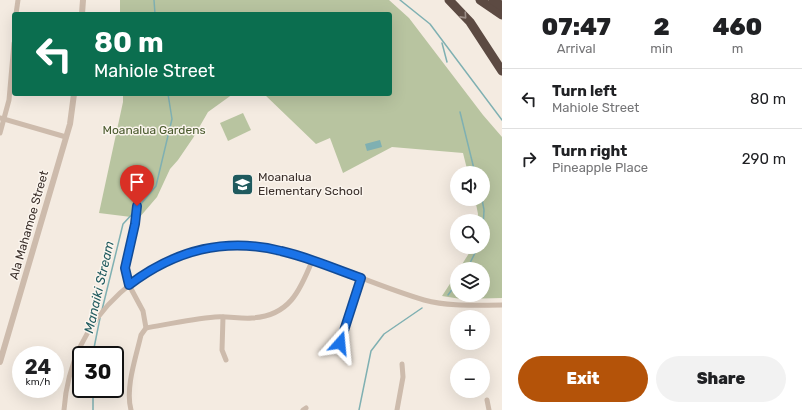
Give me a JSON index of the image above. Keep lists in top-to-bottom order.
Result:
{
  "streets": {
    "street": ["Ala Mahamoe Street"]
  },
  "water": ["Manaiki Stream"],
  "parks": ["Moanalua Gardens"],
  "places": {
    "school or university": ["Moanalua Elementary School"]
  },
  "page": {
    "eta": [
      "07:47",
      "Arrival",
      "2",
      "min",
      "460",
      "m"
    ],
    "turn": ["80 m", "Mahiole Street"],
    "list": [
      {
        "name": "Turn left",
        "note": "Mahiole Street",
        "value": "80 m"
      },
      {
        "name": "Turn right",
        "note": "Pineapple Place",
        "value": "290 m"
      }
    ],
    "map_buttons": ["+", "−"],
    "speed": "24 km/h",
    "limit": "30",
    "buttons": ["Exit", "Share"]
  }
}
